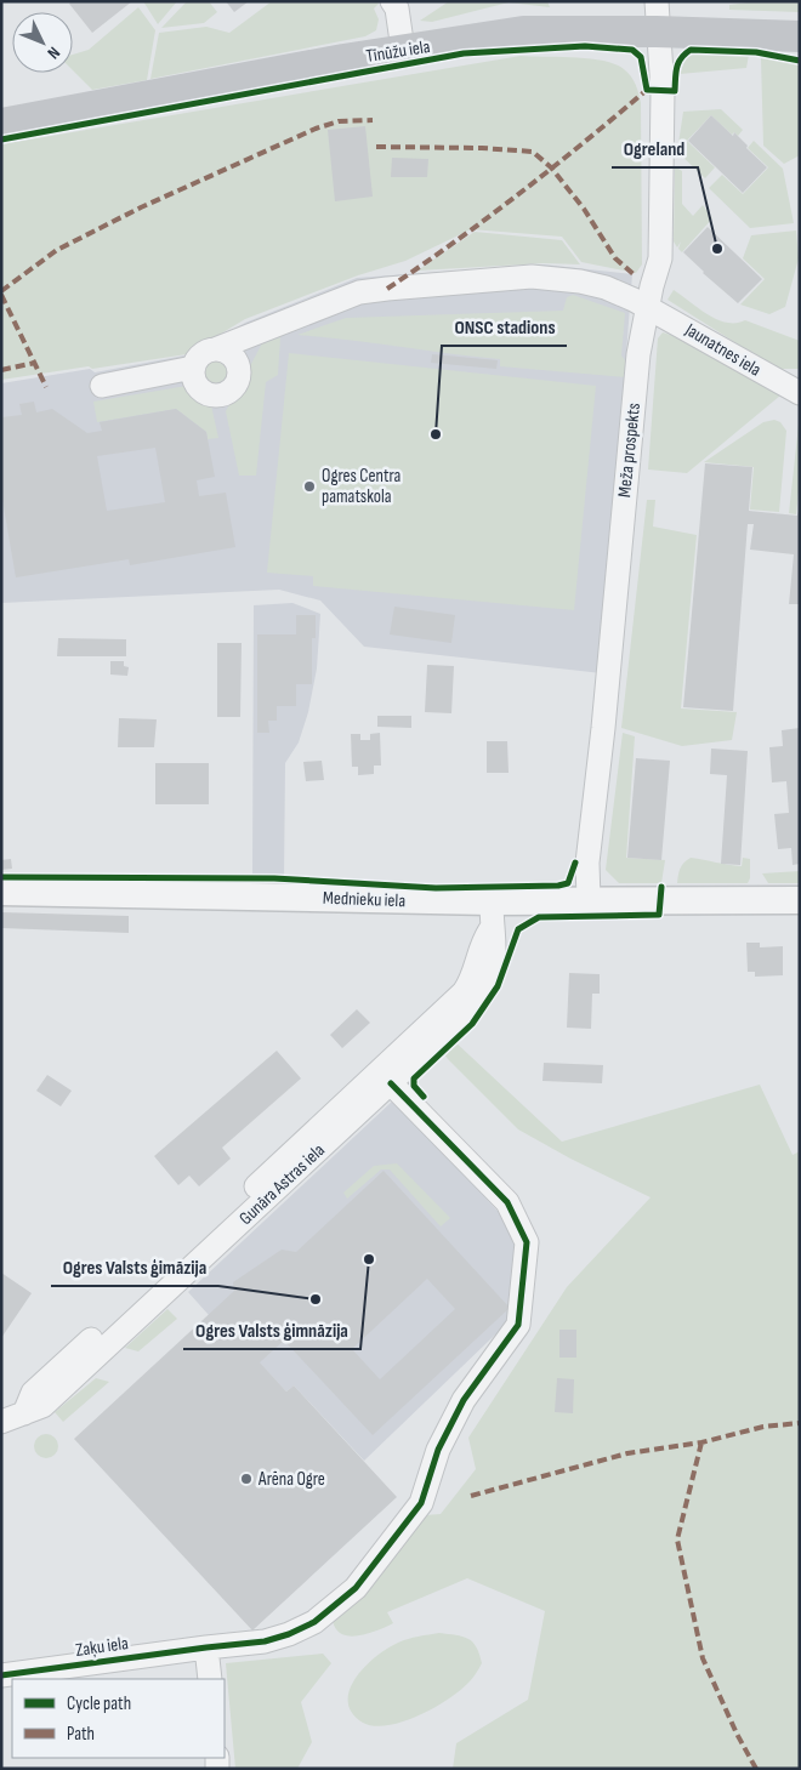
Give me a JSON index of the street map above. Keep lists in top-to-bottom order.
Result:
{
  "streets": {
    "main road": ["Tīnūžu iela"],
    "street": [
      "Jaunatnes iela",
      "Meža prospekts",
      "Mednieku iela",
      "Gunāra Astras iela",
      "Zaķu iela"
    ]
  },
  "crossings": [
    ["Tīnūžu iela", "Meža prospekts"],
    ["Jaunatnes iela", "Meža prospekts"],
    ["Meža prospekts", "Mednieku iela"],
    ["Mednieku iela", "Gunāra Astras iela"],
    ["Gunāra Astras iela", "Zaķu iela"]
  ],
  "places": [
    "Ogreland",
    "ONSC stadions",
    "Ogres Centra pamatskola",
    "Ogres Valsts ģimnāzija",
    "Ogres Valsts ģimāzija",
    "Arēna Ogre"
  ],
  "legend": ["Cycle path", "Path"],
  "north": "bottom right"
}
